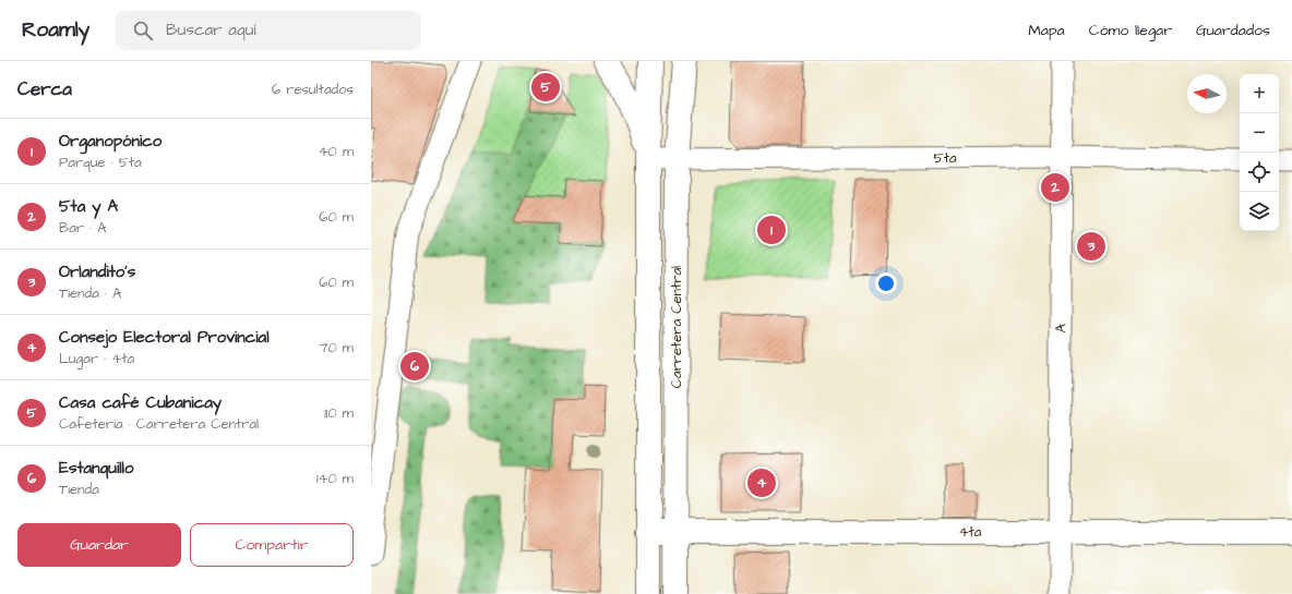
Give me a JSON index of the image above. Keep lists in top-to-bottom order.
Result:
{
  "streets": {
    "main road": ["Carretera Central", "4ta"],
    "street": ["5ta", "A"]
  },
  "crossings": [
    ["5ta", "Carretera Central"],
    ["5ta", "A"],
    ["Carretera Central", "4ta"],
    ["A", "4ta"]
  ],
  "north": "left",
  "page": {
    "header": "Roamly",
    "search": "Buscar aquí",
    "nav": ["Mapa", "Cómo llegar", "Guardados"],
    "heading": ["Cerca", "6 resultados"],
    "pins": [
      "5",
      "2",
      "1",
      "3",
      "6",
      "4"
    ],
    "map_buttons": ["+", "−"],
    "list": [
      {
        "mark": "1",
        "name": "Organopónico",
        "note": "Parque · 5ta",
        "value": "40 m"
      },
      {
        "mark": "2",
        "name": "5ta y A",
        "note": "Bar · A",
        "value": "60 m"
      },
      {
        "mark": "3",
        "name": "Orlandito's",
        "note": "Tienda · A",
        "value": "60 m"
      },
      {
        "mark": "4",
        "name": "Consejo Electoral Provincial",
        "note": "Lugar · 4ta",
        "value": "70 m"
      },
      {
        "mark": "5",
        "name": "Casa café Cubanicay",
        "note": "Cafetería · Carretera Central",
        "value": "110 m"
      },
      {
        "mark": "6",
        "name": "Estanquillo",
        "note": "Tienda",
        "value": "140 m"
      }
    ],
    "buttons": ["Guardar", "Compartir"]
  }
}
